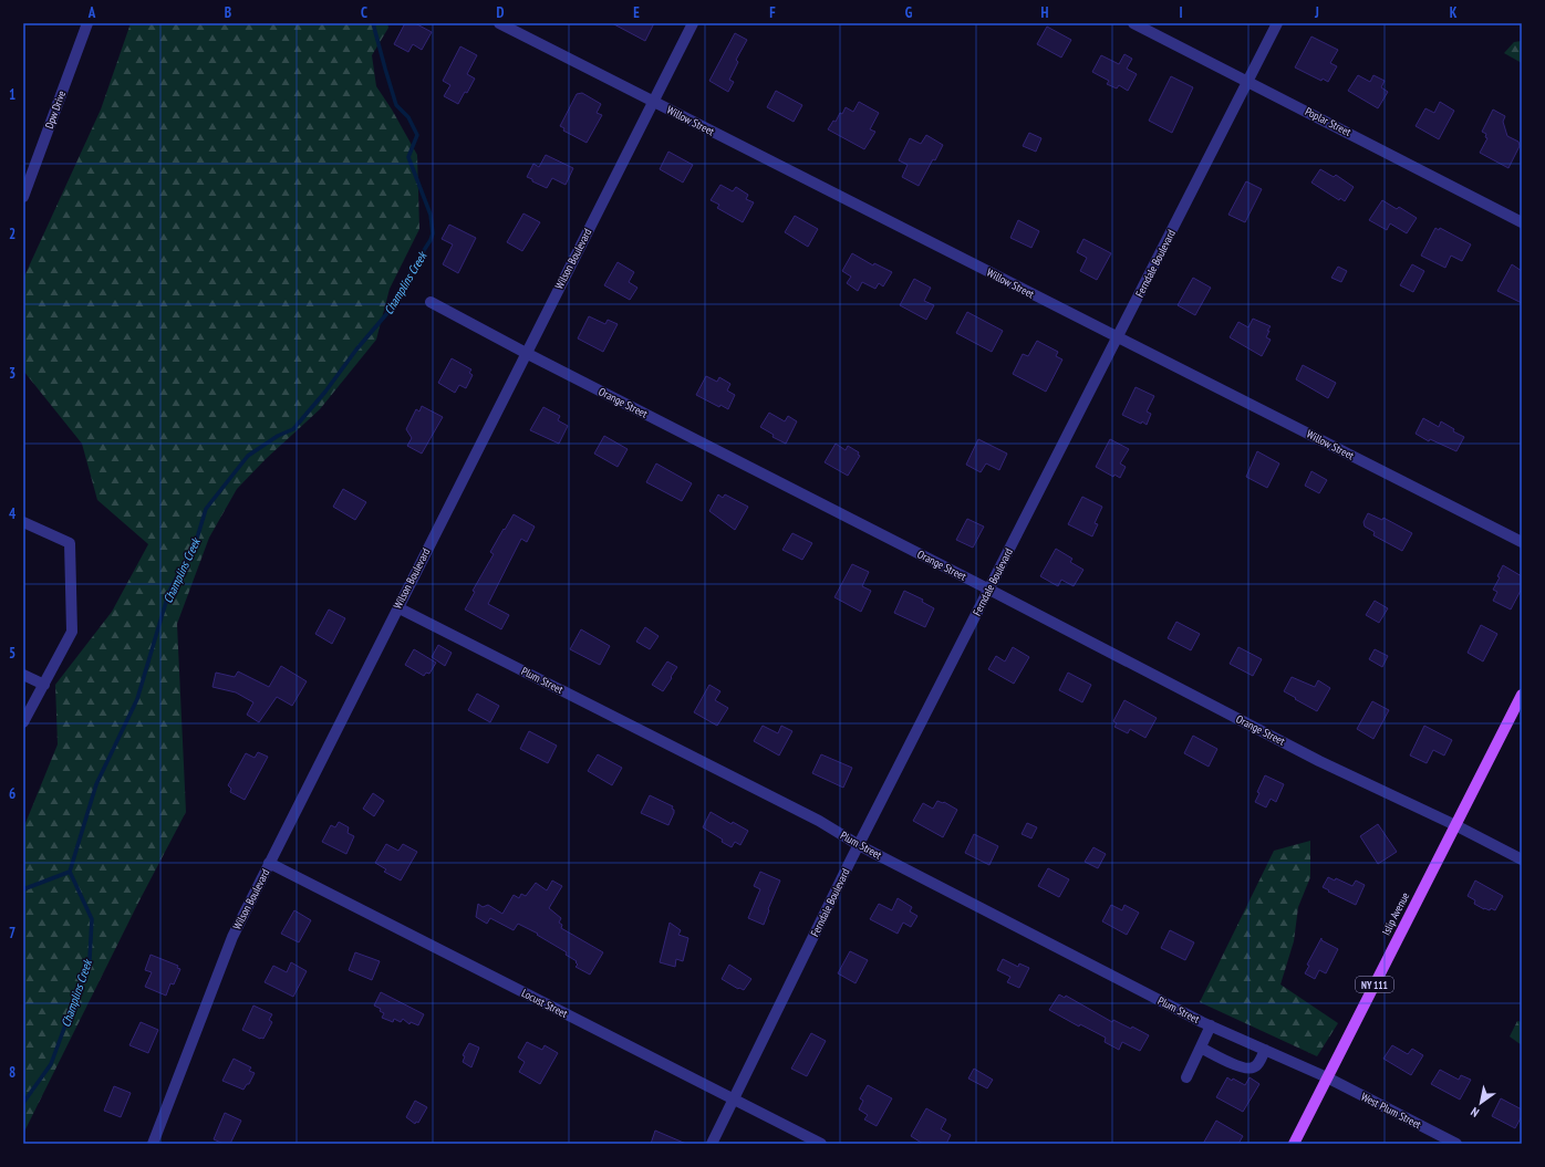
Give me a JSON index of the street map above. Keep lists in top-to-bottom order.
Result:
{
  "streets": {
    "main road": ["Islip Avenue", "NY 111"],
    "street": [
      "Dpw Drive",
      "Willow Street",
      "Poplar Street",
      "Wilson Boulevard",
      "Ferndale Boulevard",
      "Orange Street",
      "Plum Street",
      "Locust Street",
      "West Plum Street"
    ]
  },
  "crossings": [
    ["Willow Street", "Wilson Boulevard"],
    ["Willow Street", "Ferndale Boulevard"],
    ["Poplar Street", "Ferndale Boulevard"],
    ["Wilson Boulevard", "Orange Street"],
    ["Wilson Boulevard", "Plum Street"],
    ["Wilson Boulevard", "Locust Street"],
    ["Ferndale Boulevard", "Orange Street"],
    ["Ferndale Boulevard", "Plum Street"],
    ["Ferndale Boulevard", "Locust Street"],
    ["Orange Street", "Islip Avenue"],
    ["Plum Street", "Islip Avenue"],
    ["Plum Street", "West Plum Street"],
    ["Islip Avenue", "West Plum Street"]
  ],
  "water": ["Champlins Creek"],
  "north": "bottom left",
  "grid": {
    "columns": [
      "A",
      "B",
      "C",
      "D",
      "E",
      "F",
      "G",
      "H",
      "I",
      "J",
      "K"
    ],
    "rows": [
      "1",
      "2",
      "3",
      "4",
      "5",
      "6",
      "7",
      "8"
    ]
  }
}
